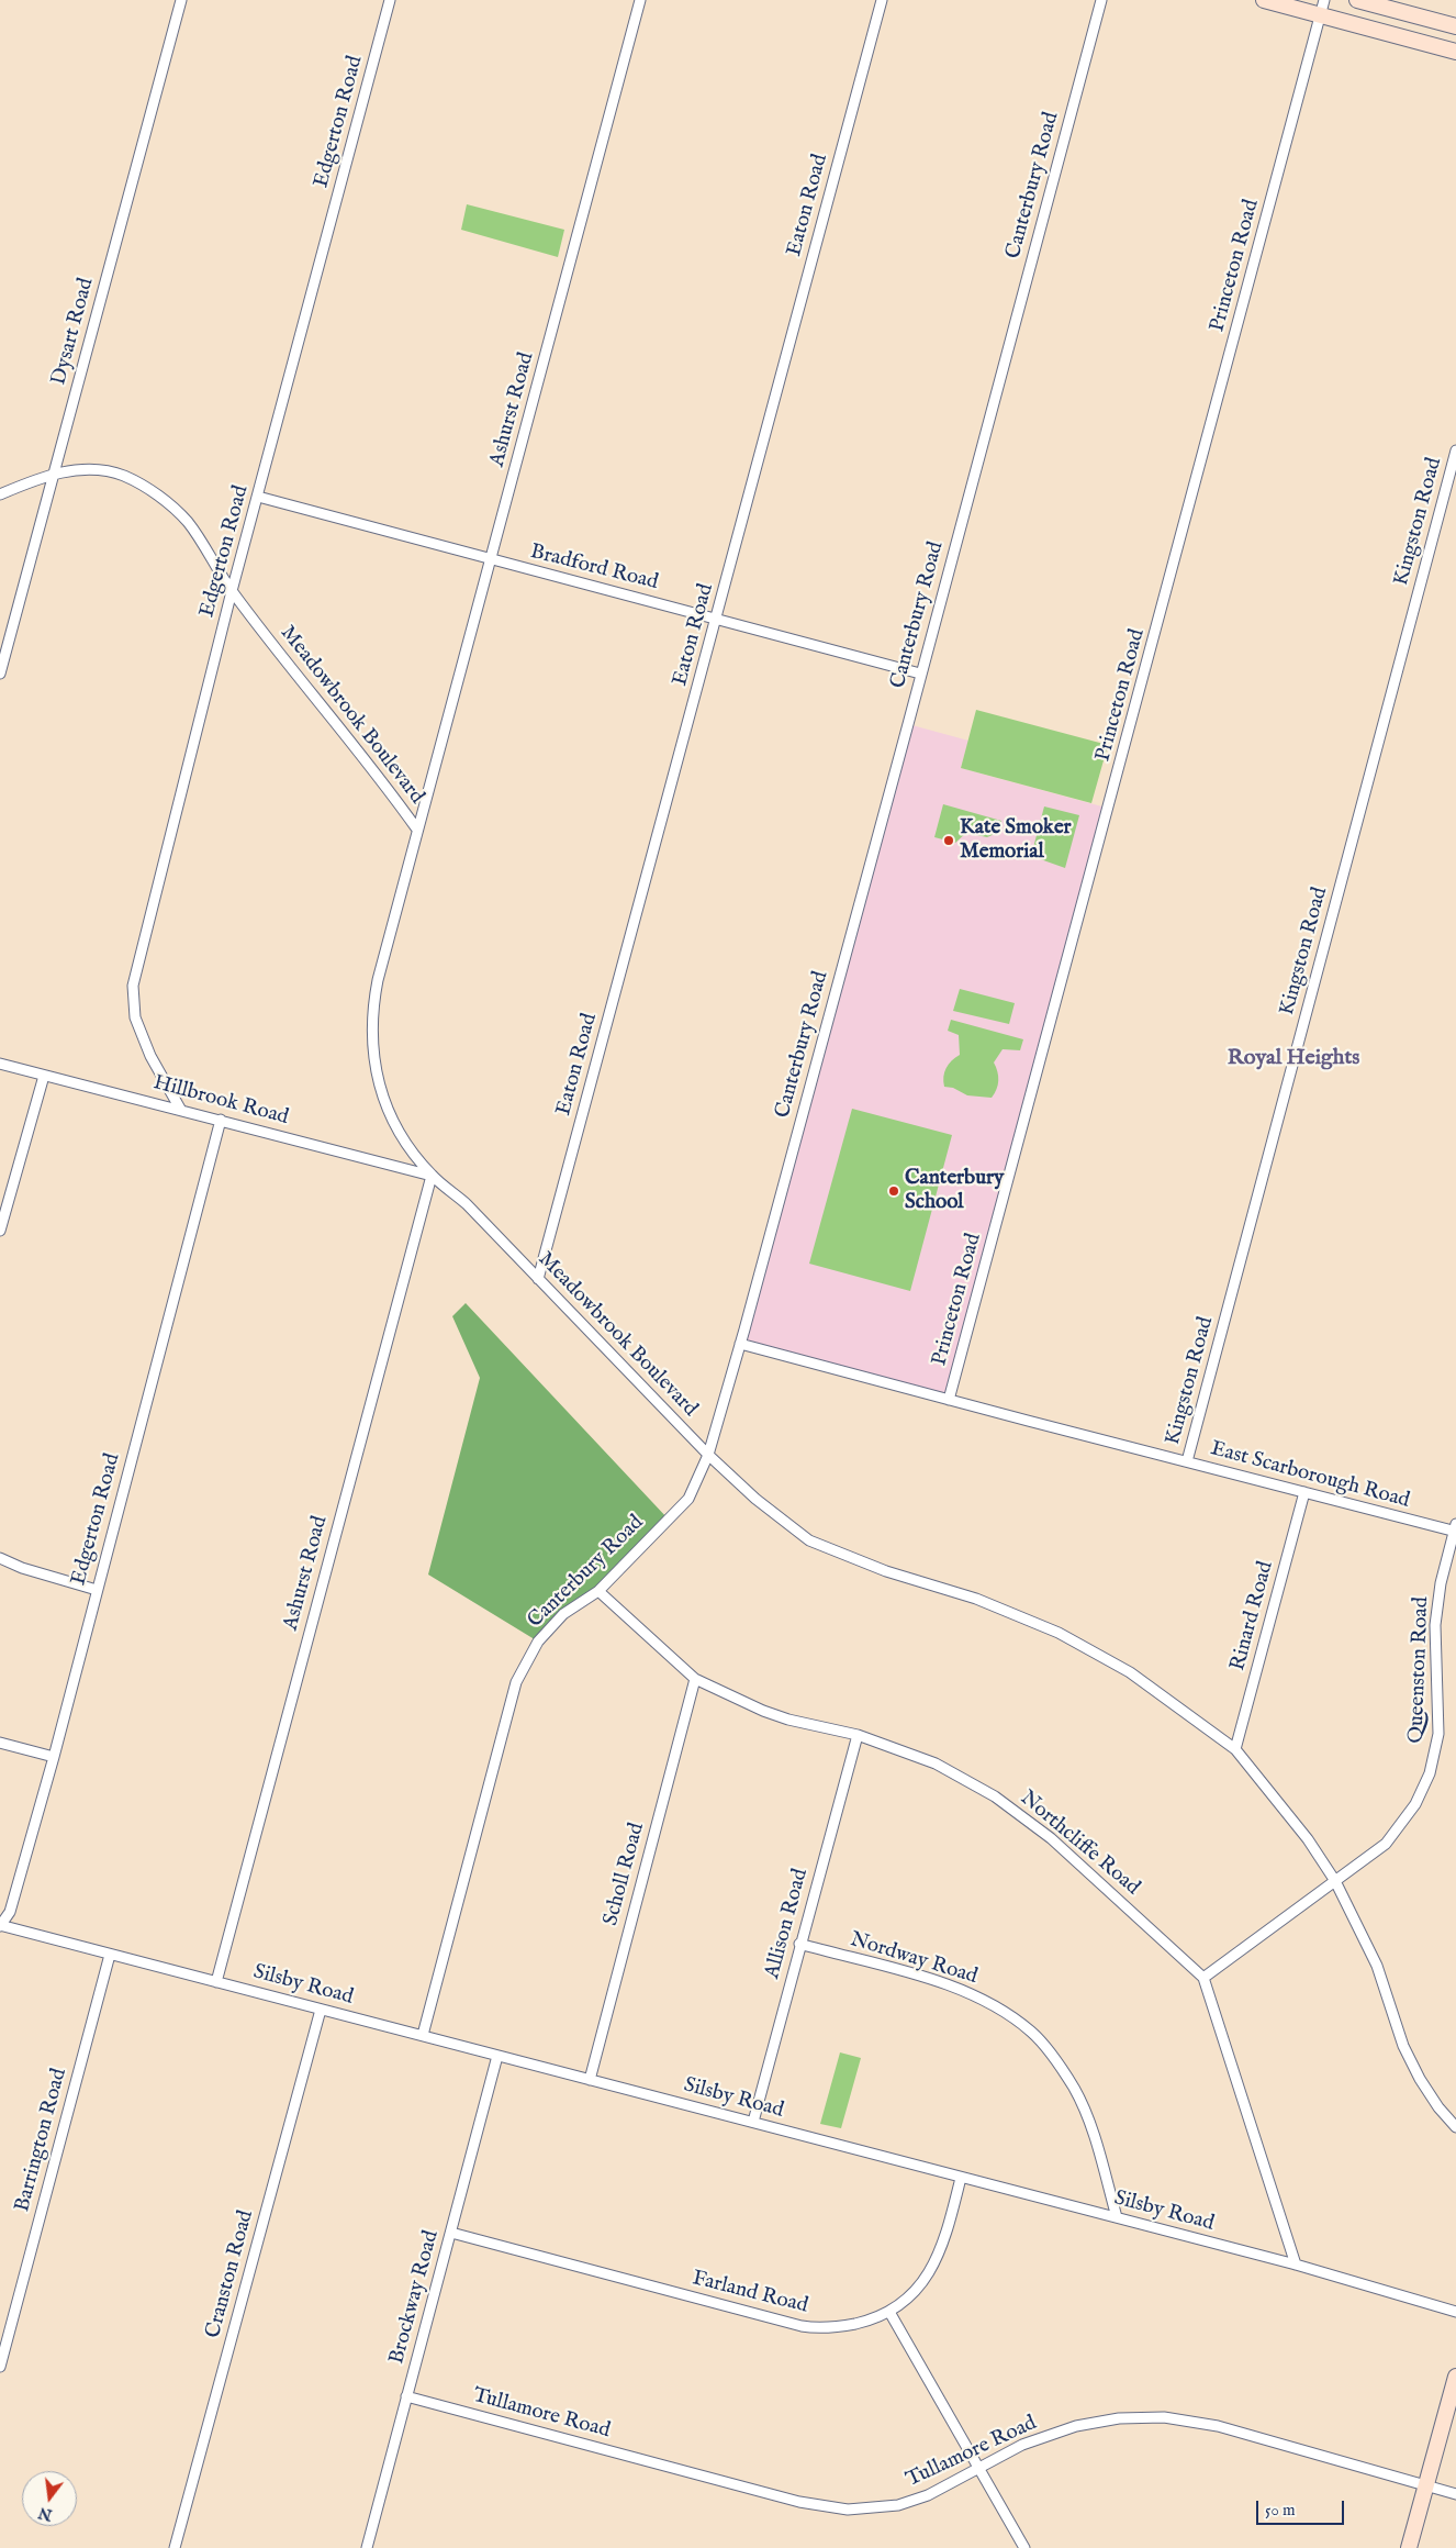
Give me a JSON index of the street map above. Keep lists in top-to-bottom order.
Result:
{
  "streets": {
    "street": [
      "Edgerton Road",
      "Canterbury Road",
      "Eaton Road",
      "Princeton Road",
      "Dysart Road",
      "Ashurst Road",
      "Kingston Road",
      "Bradford Road",
      "Meadowbrook Boulevard",
      "Hillbrook Road",
      "East Scarborough Road",
      "Rinard Road",
      "Queenston Road",
      "Northcliffe Road",
      "Scholl Road",
      "Allison Road",
      "Nordway Road",
      "Silsby Road",
      "Barrington Road",
      "Cranston Road",
      "Farland Road",
      "Brockway Road",
      "Tullamore Road"
    ]
  },
  "crossings": [
    ["Edgerton Road", "Bradford Road"],
    ["Edgerton Road", "Meadowbrook Boulevard"],
    ["Edgerton Road", "Hillbrook Road"],
    ["Edgerton Road", "Silsby Road"],
    ["Canterbury Road", "Bradford Road"],
    ["Canterbury Road", "Meadowbrook Boulevard"],
    ["Canterbury Road", "East Scarborough Road"],
    ["Canterbury Road", "Northcliffe Road"],
    ["Canterbury Road", "Silsby Road"],
    ["Eaton Road", "Bradford Road"],
    ["Eaton Road", "Meadowbrook Boulevard"],
    ["Princeton Road", "East Scarborough Road"],
    ["Dysart Road", "Meadowbrook Boulevard"],
    ["Ashurst Road", "Bradford Road"],
    ["Ashurst Road", "Meadowbrook Boulevard"],
    ["Ashurst Road", "Hillbrook Road"],
    ["Ashurst Road", "Silsby Road"],
    ["Kingston Road", "East Scarborough Road"],
    ["Meadowbrook Boulevard", "Hillbrook Road"],
    ["Meadowbrook Boulevard", "Rinard Road"],
    ["Meadowbrook Boulevard", "Queenston Road"],
    ["East Scarborough Road", "Rinard Road"],
    ["East Scarborough Road", "Queenston Road"],
    ["Queenston Road", "Northcliffe Road"],
    ["Northcliffe Road", "Scholl Road"],
    ["Northcliffe Road", "Allison Road"],
    ["Northcliffe Road", "Silsby Road"],
    ["Scholl Road", "Silsby Road"],
    ["Allison Road", "Nordway Road"],
    ["Allison Road", "Silsby Road"],
    ["Nordway Road", "Silsby Road"],
    ["Silsby Road", "Barrington Road"],
    ["Silsby Road", "Cranston Road"],
    ["Silsby Road", "Farland Road"],
    ["Silsby Road", "Brockway Road"],
    ["Farland Road", "Brockway Road"],
    ["Brockway Road", "Tullamore Road"]
  ],
  "districts": ["Royal Heights"],
  "places": ["Kate Smoker Memorial", "Canterbury School"],
  "scale_bar": "50 m",
  "north": "bottom"
}
